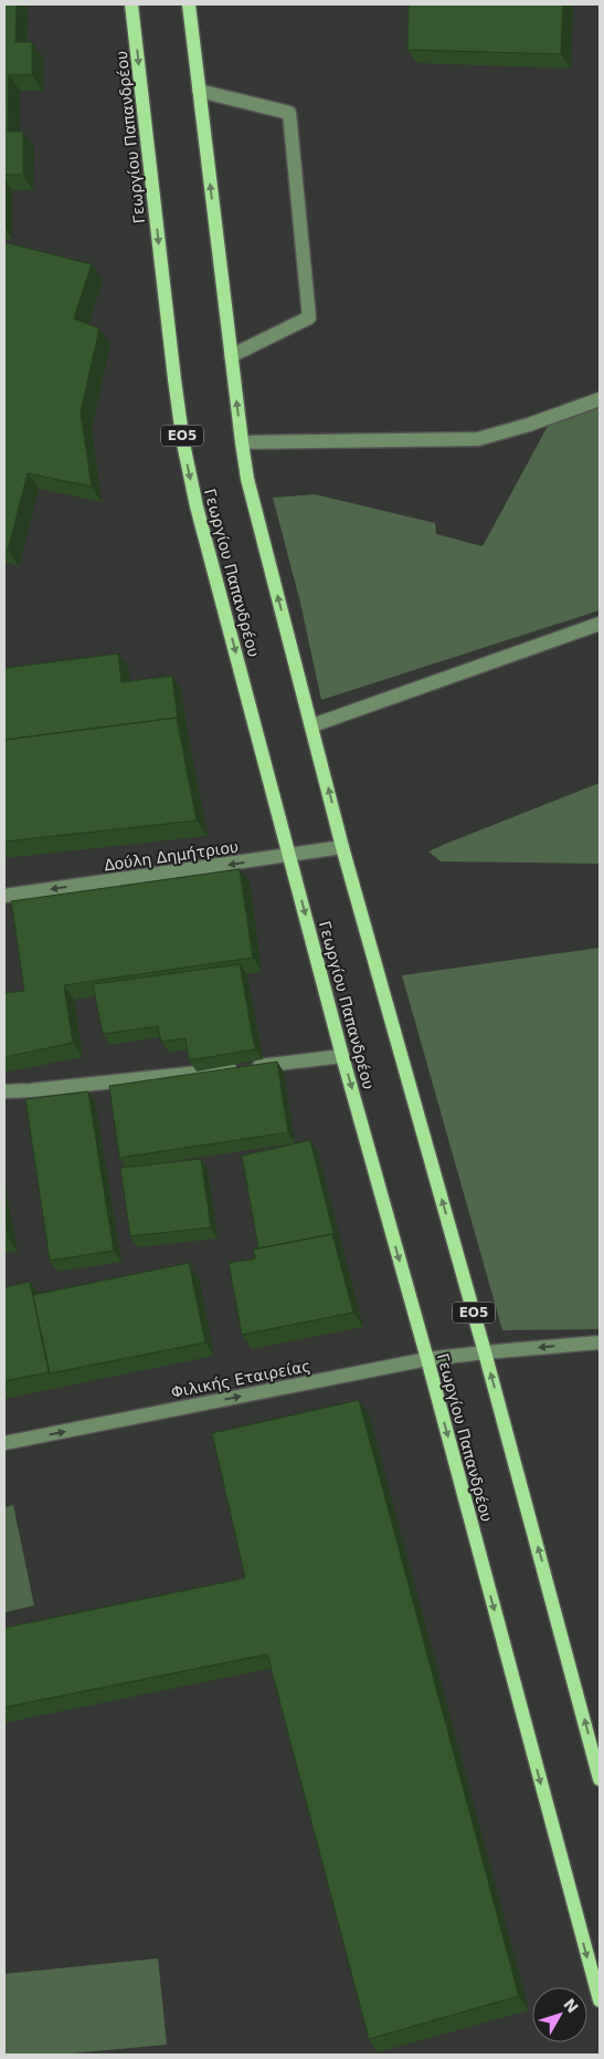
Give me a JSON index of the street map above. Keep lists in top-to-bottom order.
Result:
{
  "streets": {
    "main road": ["Γεωργίου Παπανδρέου", "ΕΟ5"],
    "street": ["Δούλη Δημήτριου", "Φιλικής Εταιρείας"]
  },
  "crossings": [
    ["Γεωργίου Παπανδρέου", "Δούλη Δημήτριου"],
    ["Γεωργίου Παπανδρέου", "Φιλικής Εταιρείας"],
    ["ΕΟ5", "Δούλη Δημήτριου"],
    ["ΕΟ5", "Φιλικής Εταιρείας"]
  ],
  "one_way": ["Δούλη Δημήτριου"],
  "north": "top right"
}
